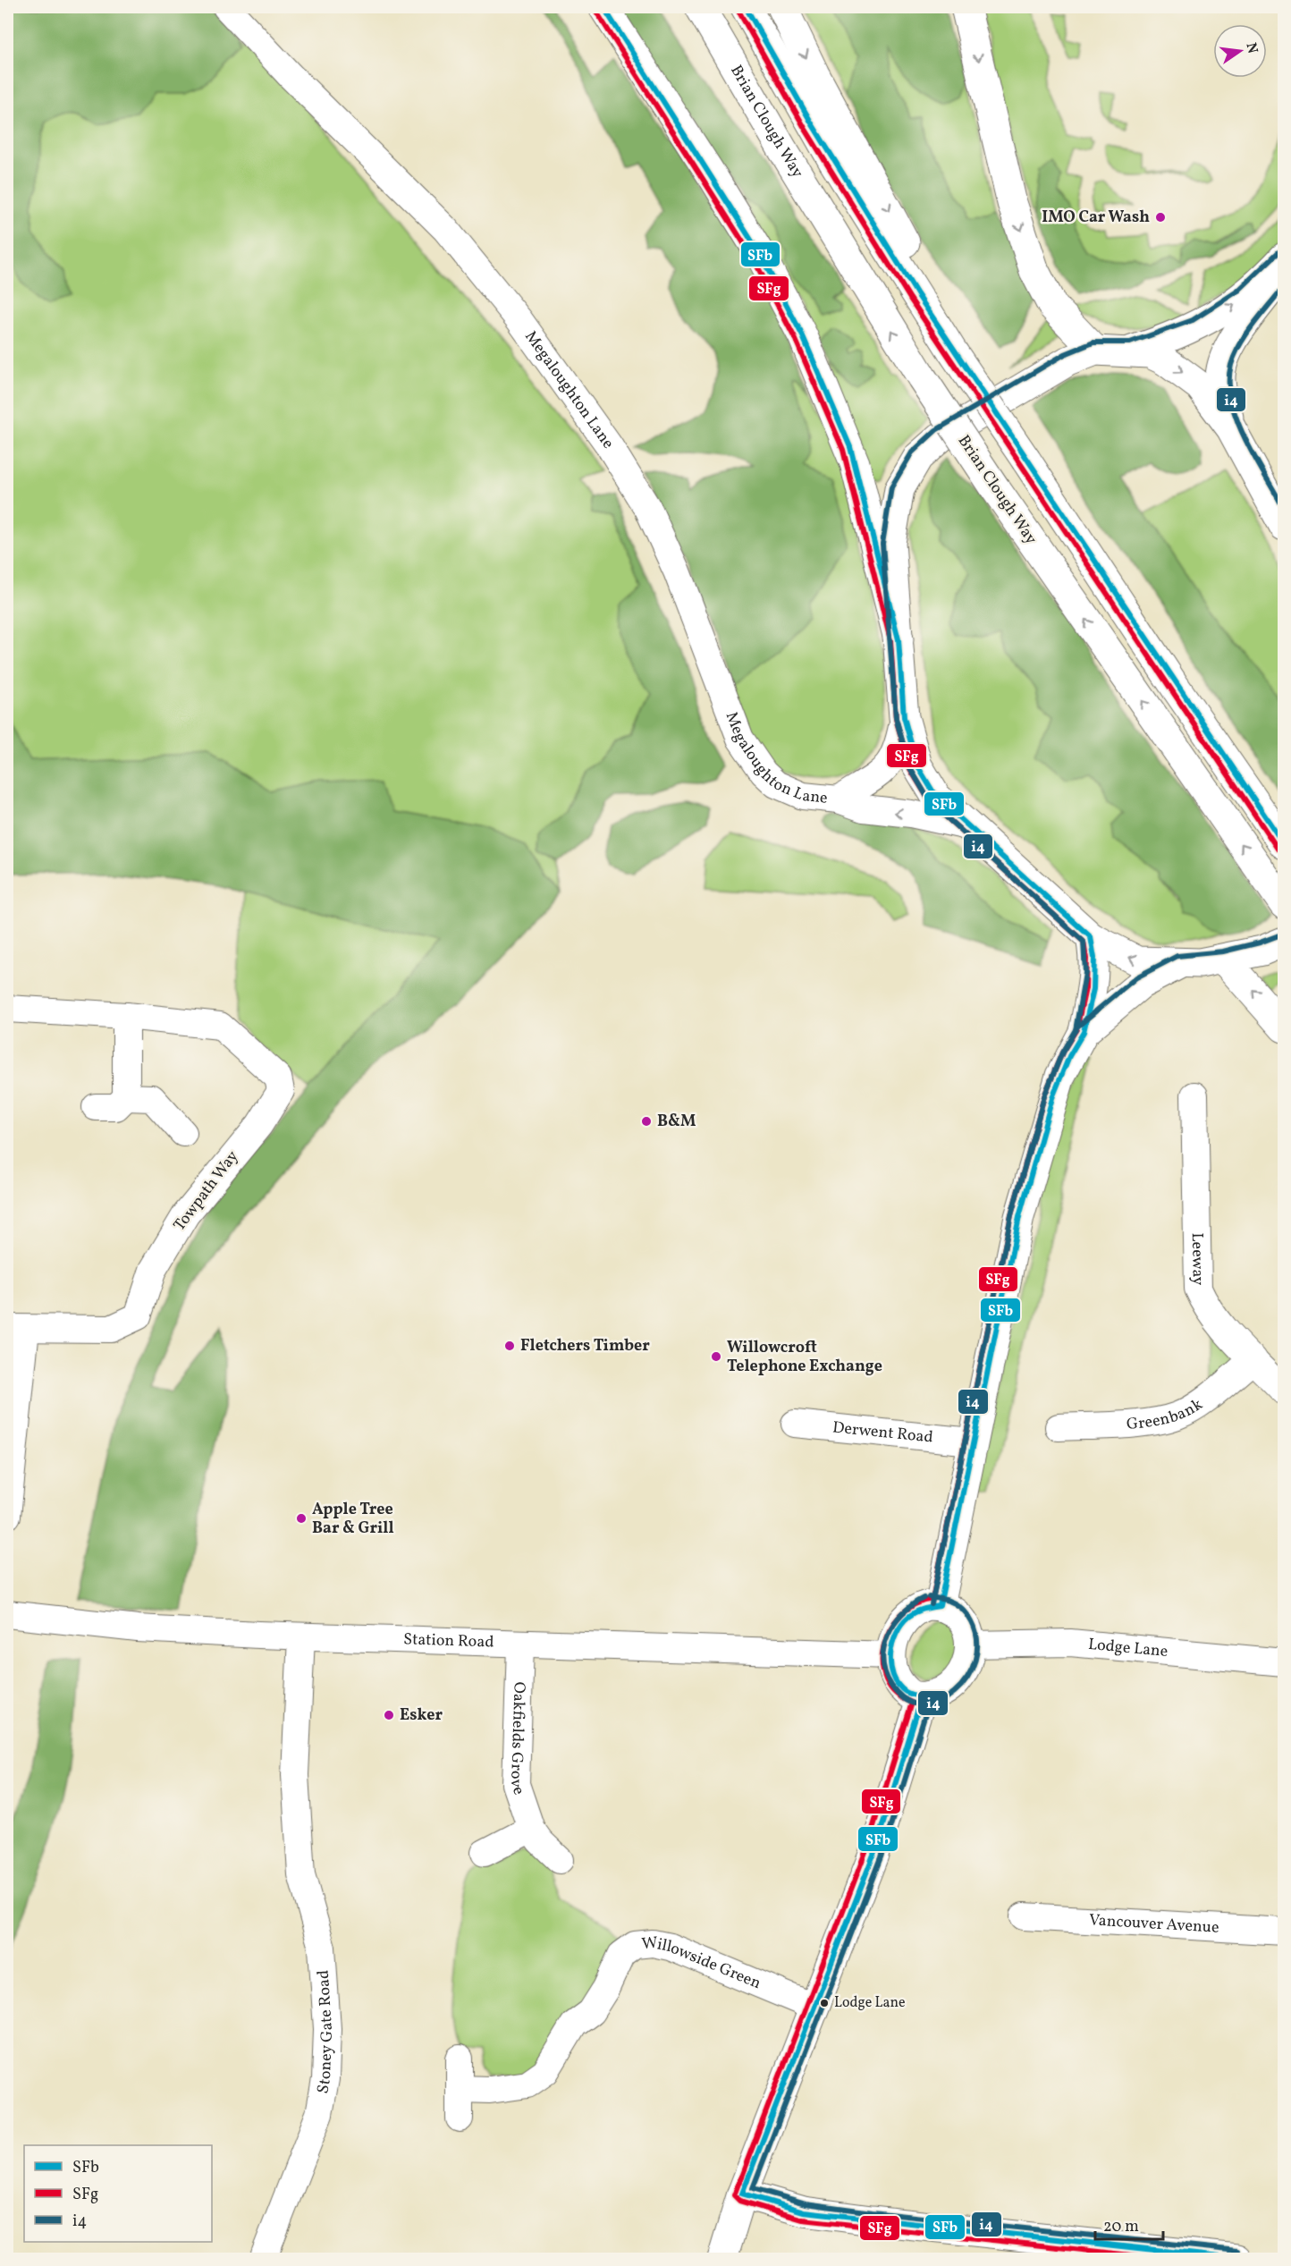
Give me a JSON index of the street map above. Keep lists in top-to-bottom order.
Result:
{
  "streets": {
    "main road": ["Brian Clough Way"],
    "street": [
      "Megaloughton Lane",
      "Towpath Way",
      "Leeway",
      "Greenbank",
      "Derwent Road",
      "Station Road",
      "Lodge Lane",
      "Oakfields Grove",
      "Vancouver Avenue",
      "Willowside Green",
      "Stoney Gate Road"
    ]
  },
  "crossings": [
    ["Leeway", "Greenbank"],
    ["Station Road", "Lodge Lane"],
    ["Station Road", "Oakfields Grove"],
    ["Station Road", "Stoney Gate Road"]
  ],
  "places": [
    "IMO Car Wash",
    "B&M",
    "Fletchers Timber",
    "Willowcroft Telephone Exchange",
    "Apple Tree Bar & Grill",
    "Esker",
    "Lodge Lane"
  ],
  "lines": ["transit line SFb", "transit line SFg", "transit line i4"],
  "legend": ["SFb", "SFg", "i4"],
  "scale_bar": "20 m",
  "north": "right"
}
